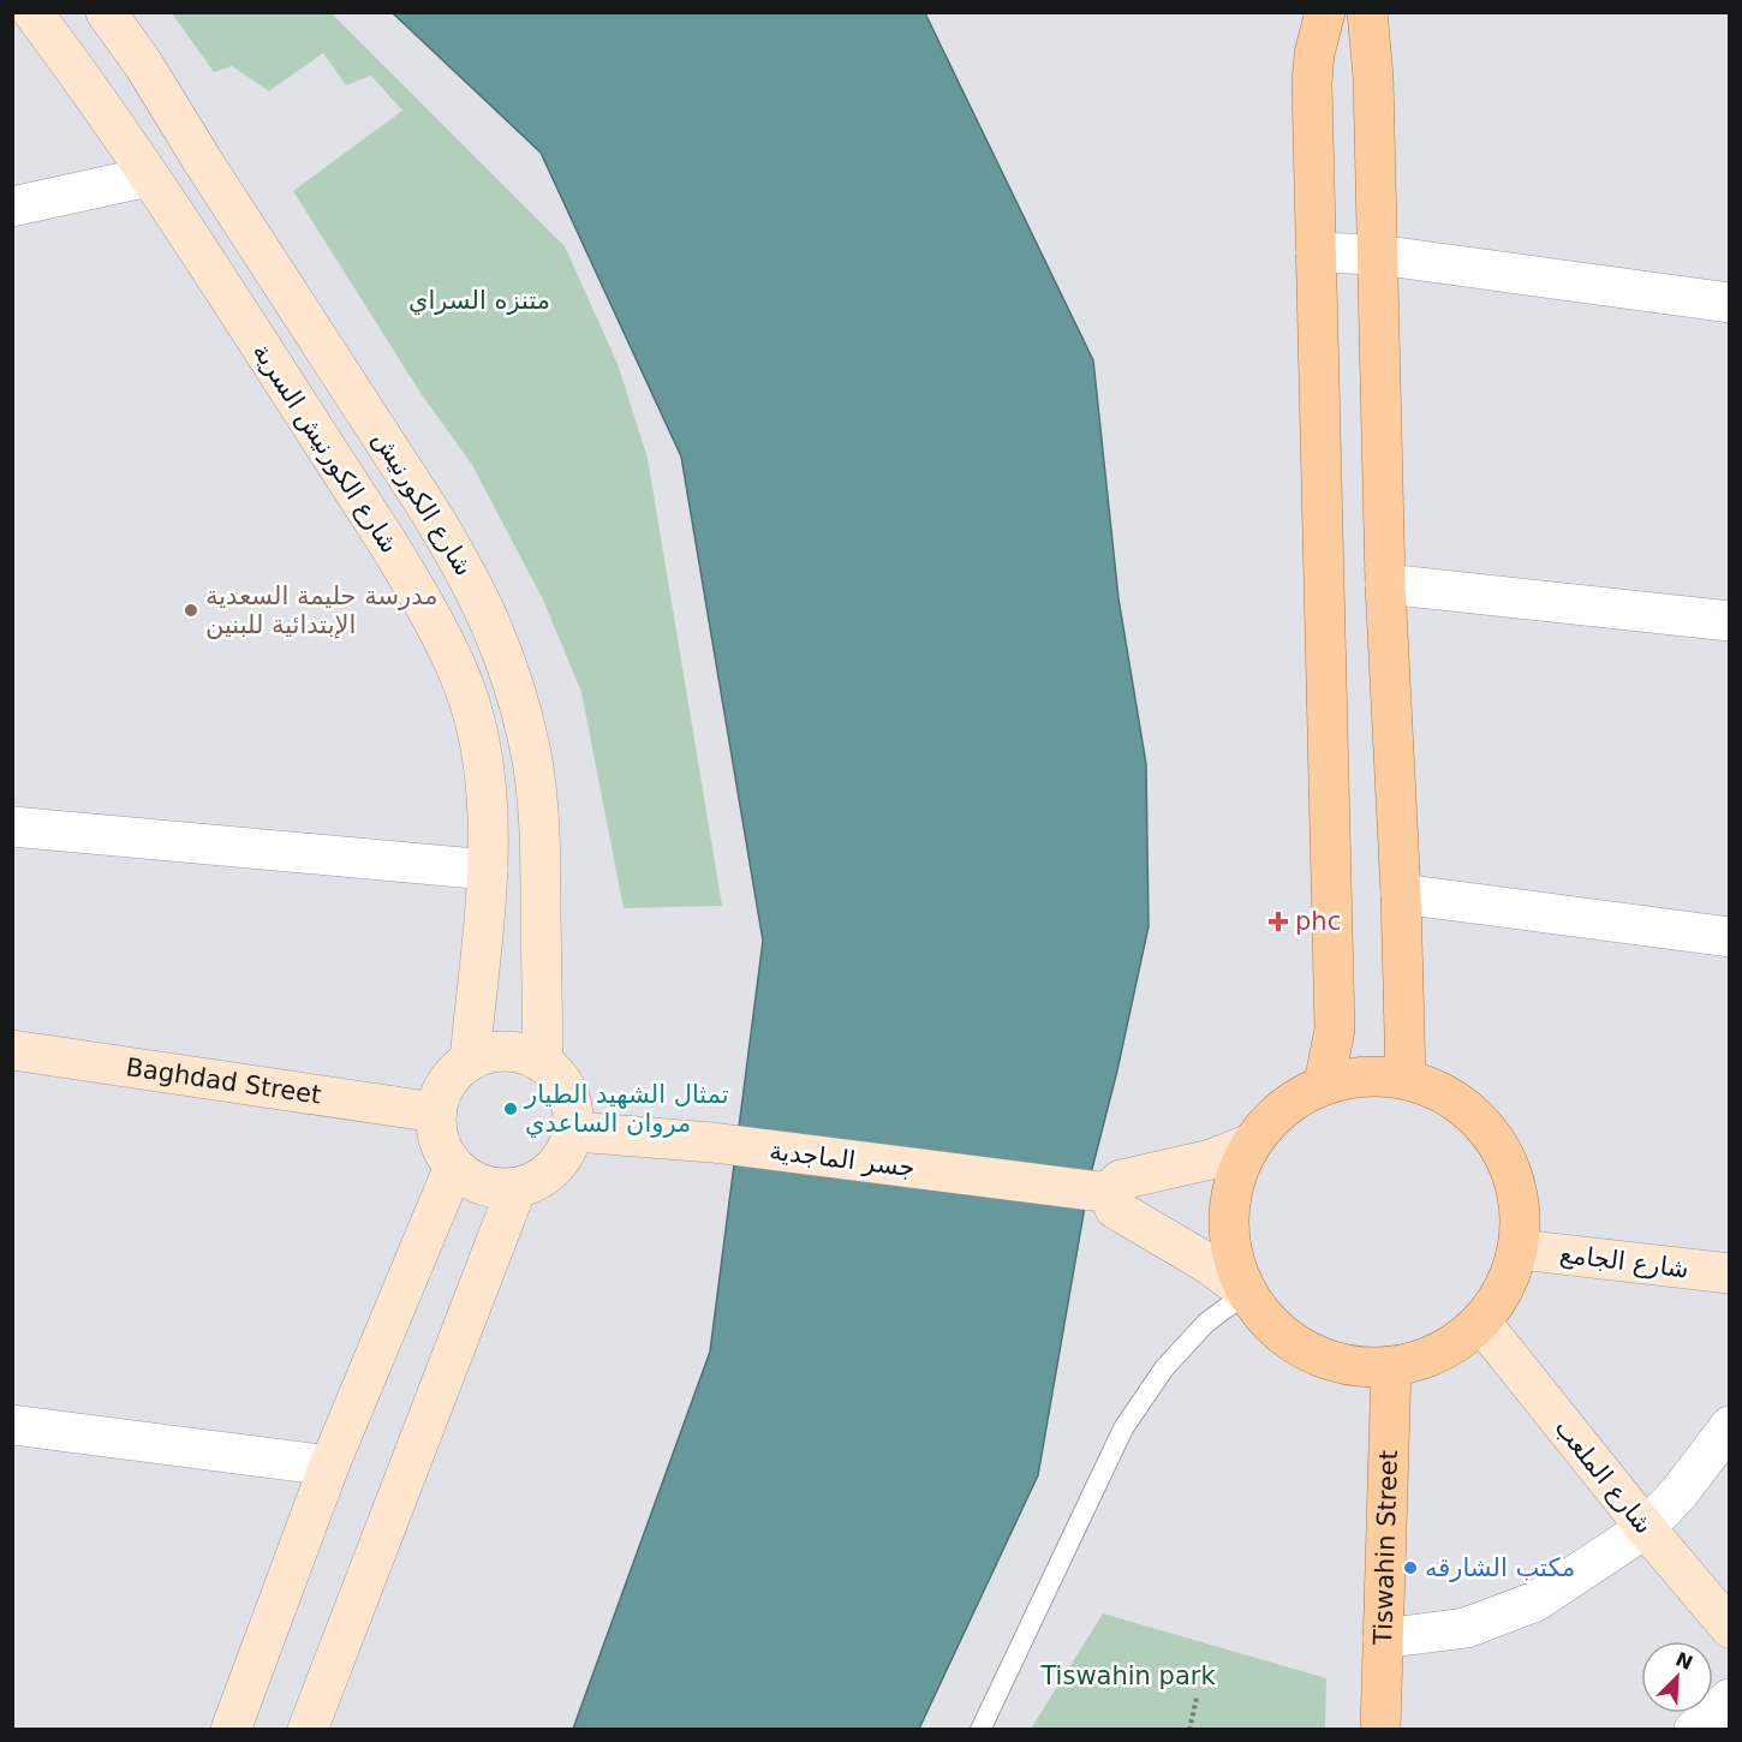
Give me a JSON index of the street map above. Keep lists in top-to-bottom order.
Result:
{
  "streets": {
    "main road": [
      "شارع الكورنيش السرية",
      "شارع الكورنيش",
      "Baghdad Street",
      "جسر الماجدية",
      "شارع الجامع",
      "شارع الملعب",
      "Tiswahin Street"
    ]
  },
  "crossings": [
    ["شارع الكورنيش السرية", "شارع الكورنيش"],
    ["شارع الكورنيش السرية", "Baghdad Street"],
    ["شارع الكورنيش السرية", "جسر الماجدية"],
    ["شارع الكورنيش", "Baghdad Street"],
    ["شارع الكورنيش", "جسر الماجدية"],
    ["Baghdad Street", "جسر الماجدية"]
  ],
  "parks": ["متنزه السراي", "Tiswahin park"],
  "places": {
    "other": ["مدرسة حليمة السعدية الإبتدائية للبنين", "تمثال الشهيد الطيار مروان الساعدي", "مكتب الشارقه"],
    "health": ["phc"]
  },
  "north": "top right"
}
